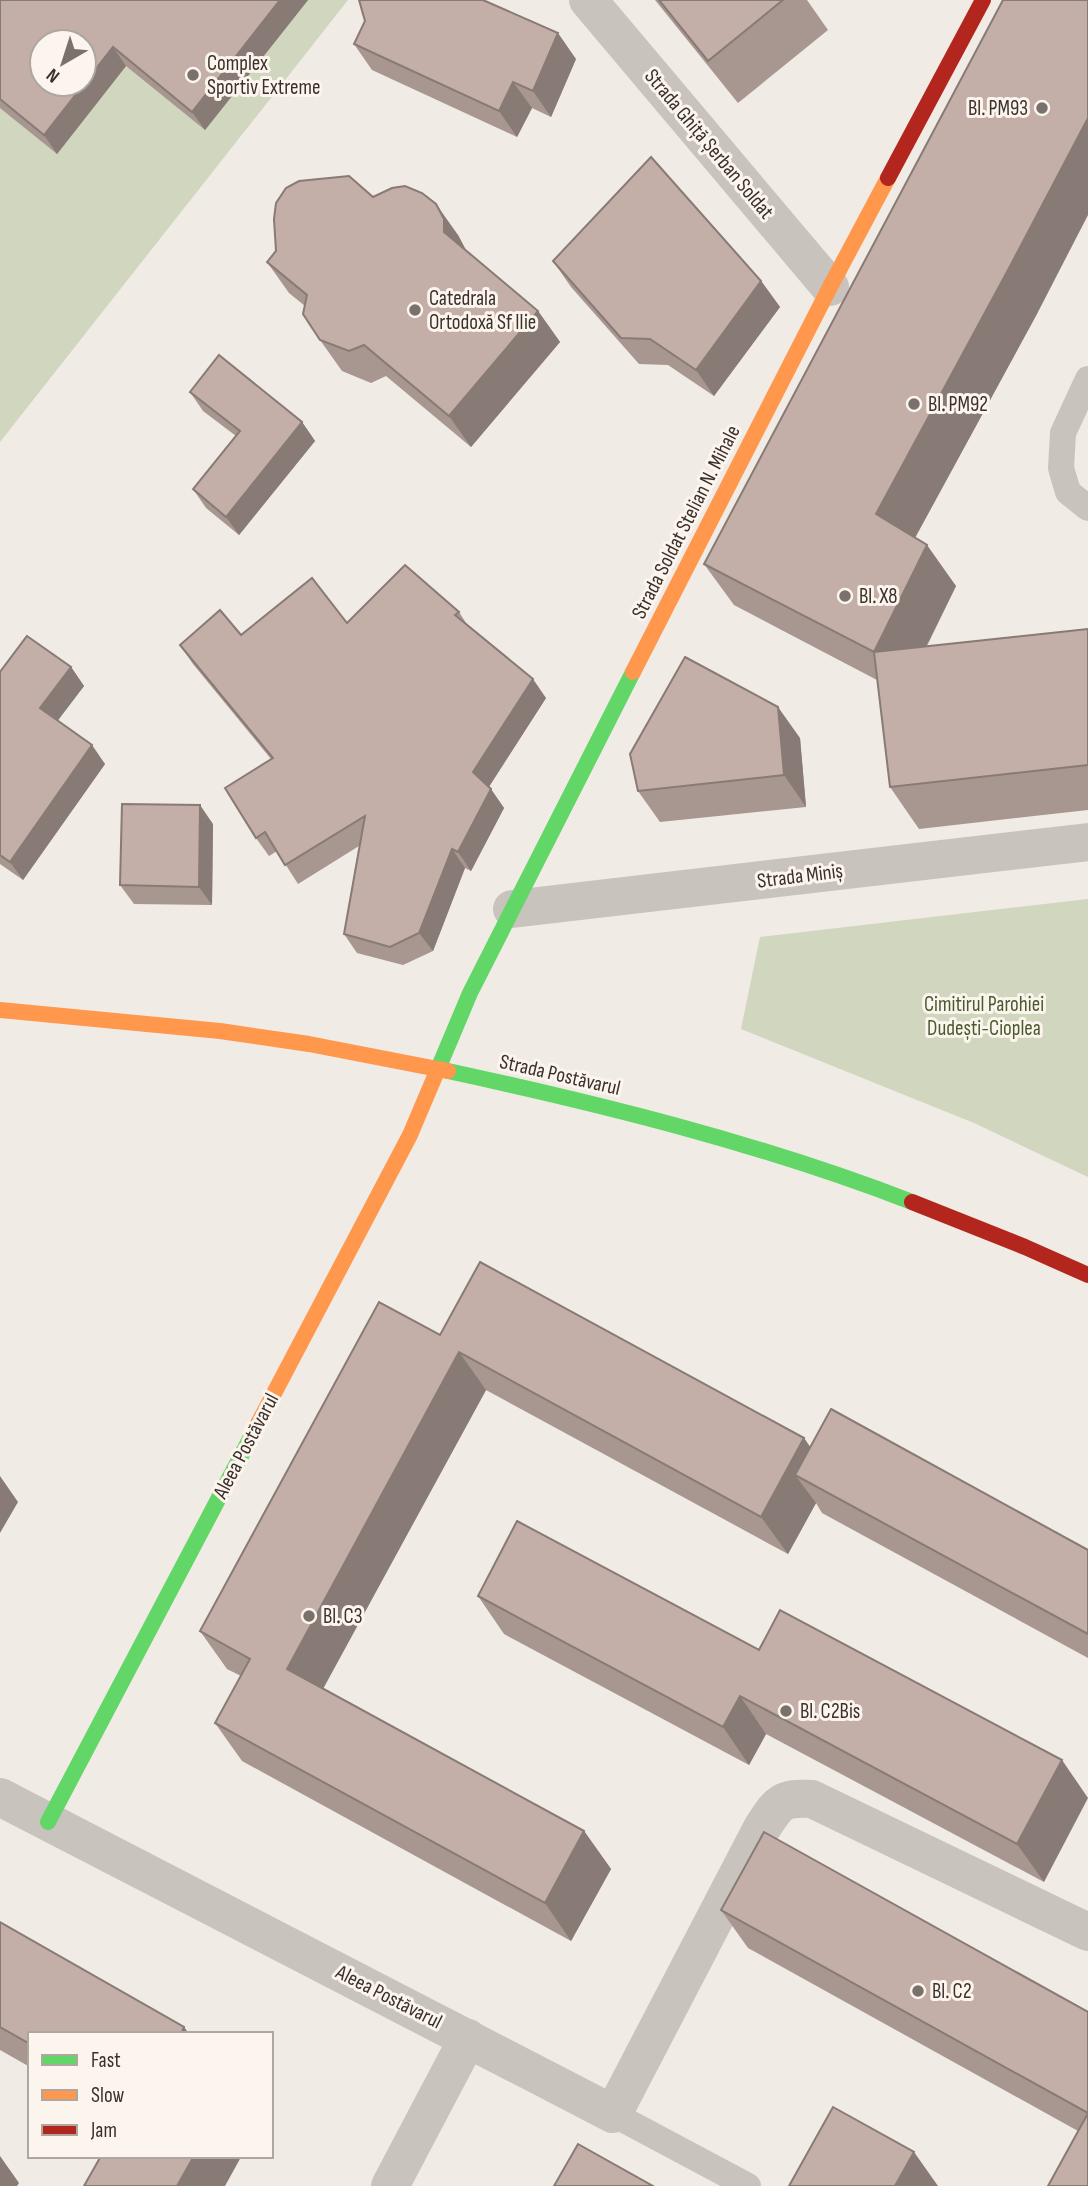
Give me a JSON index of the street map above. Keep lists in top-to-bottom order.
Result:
{
  "streets": {
    "street": [
      "Strada Ghiță Șerban Soldat",
      "Strada Soldat Stelian N. Mihale",
      "Strada Miniș",
      "Strada Postăvarul",
      "Aleea Postăvarul"
    ]
  },
  "crossings": [
    ["Strada Ghiță Șerban Soldat", "Strada Soldat Stelian N. Mihale"],
    ["Strada Soldat Stelian N. Mihale", "Strada Miniș"],
    ["Strada Soldat Stelian N. Mihale", "Strada Postăvarul"],
    ["Strada Soldat Stelian N. Mihale", "Aleea Postăvarul"],
    ["Strada Postăvarul", "Aleea Postăvarul"]
  ],
  "parks": ["Cimitirul Parohiei Dudești-Cioplea"],
  "places": [
    "Complex Sportiv Extreme",
    "Bl. PM93",
    "Catedrala Ortodoxă Sf Ilie",
    "Bl. PM92",
    "Bl. X8",
    "Bl. C3",
    "Bl. C2Bis",
    "Bl. C2"
  ],
  "legend": ["Fast", "Slow", "Jam"],
  "north": "bottom left"
}
